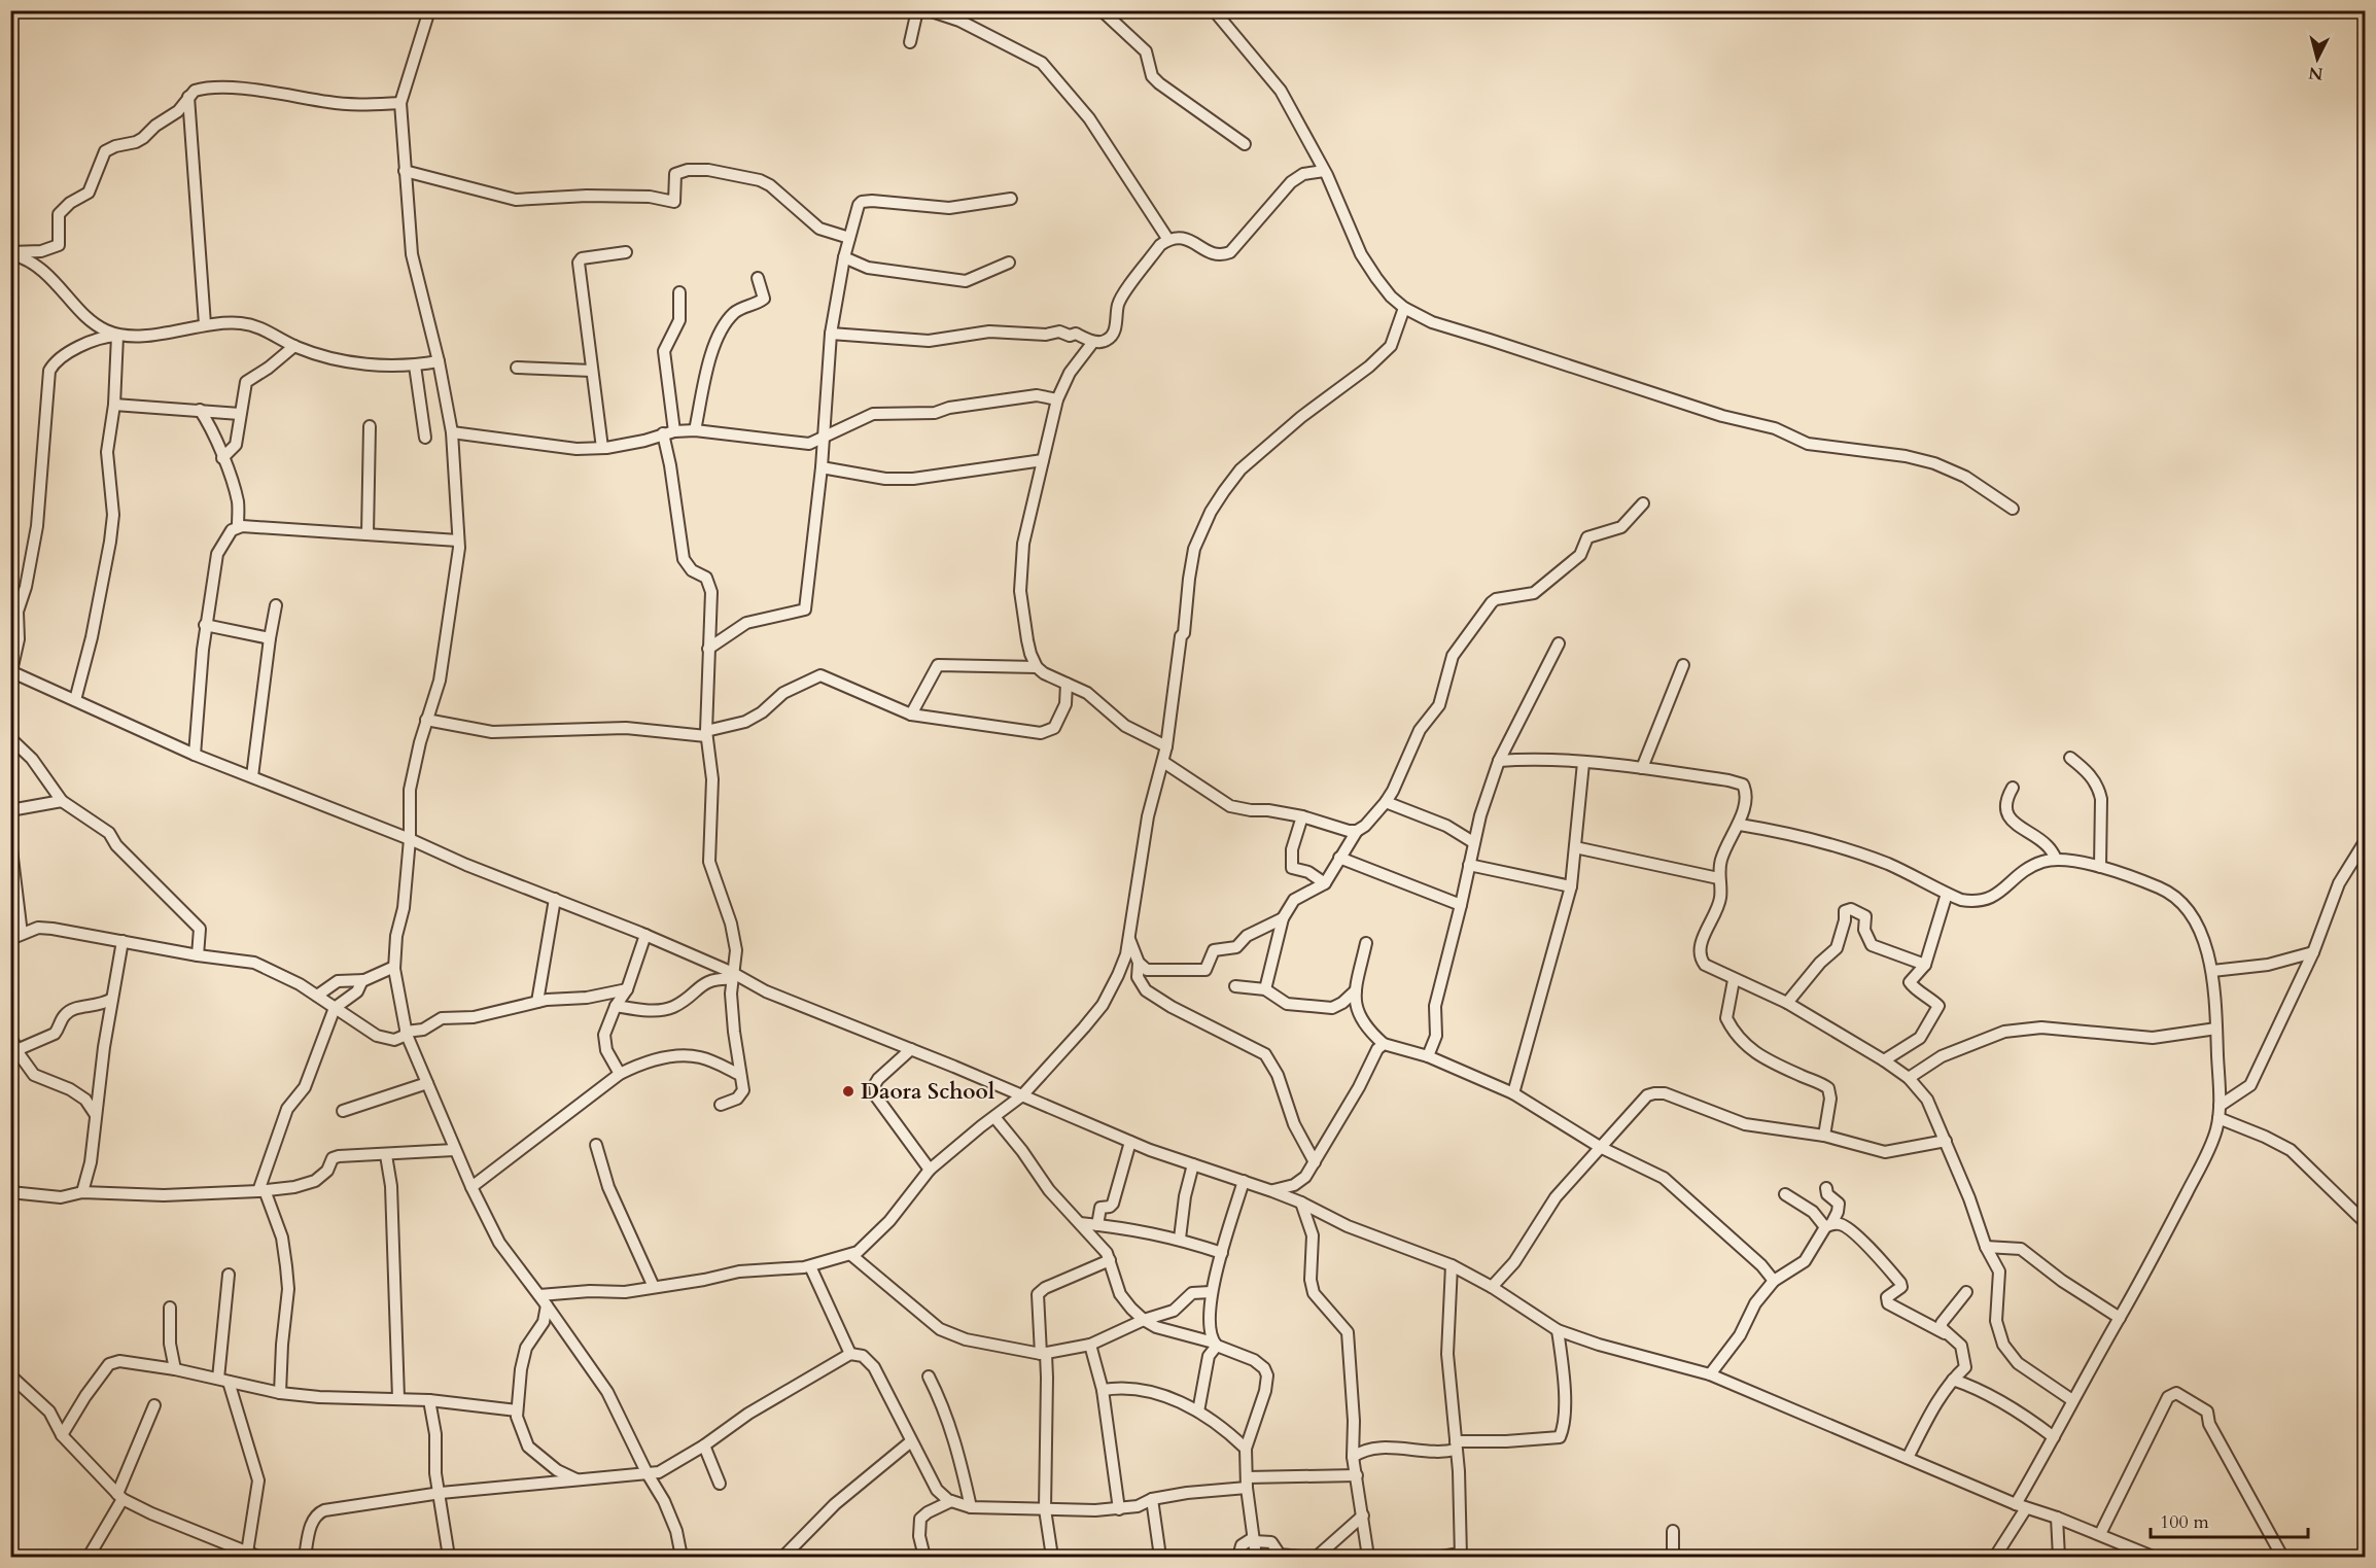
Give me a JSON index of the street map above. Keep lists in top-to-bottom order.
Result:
{
  "places": ["Daora School"],
  "scale_bar": "100 m",
  "north": "bottom"
}
